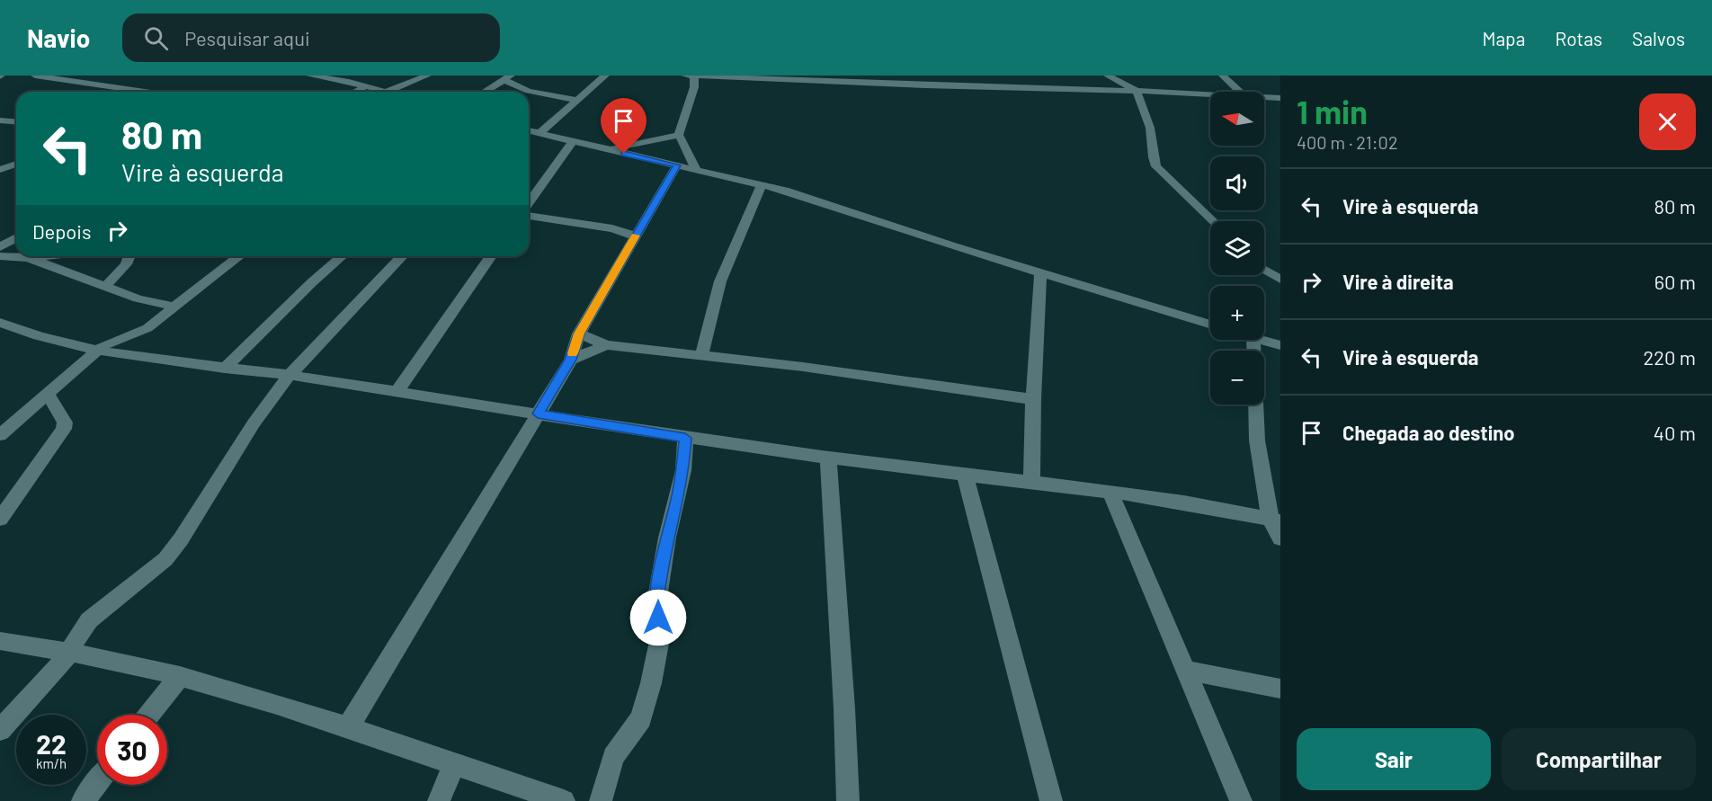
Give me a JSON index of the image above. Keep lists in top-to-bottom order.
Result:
{
  "north": "left",
  "page": {
    "header": "Navio",
    "search": "Pesquisar aqui",
    "nav": ["Mapa", "Rotas", "Salvos"],
    "heading": ["1 min", "400 m · 21:02"],
    "map_buttons": ["+", "−"],
    "turn": ["80 m", "Vire à esquerda"],
    "list": [
      {
        "name": "Vire à esquerda",
        "value": "80 m"
      },
      {
        "name": "Vire à direita",
        "value": "60 m"
      },
      {
        "name": "Vire à esquerda",
        "value": "220 m"
      },
      {
        "name": "Chegada ao destino",
        "value": "40 m"
      }
    ],
    "then": "Depois",
    "speed": "22 km/h",
    "limit": "30",
    "buttons": ["Sair", "Compartilhar"]
  }
}
